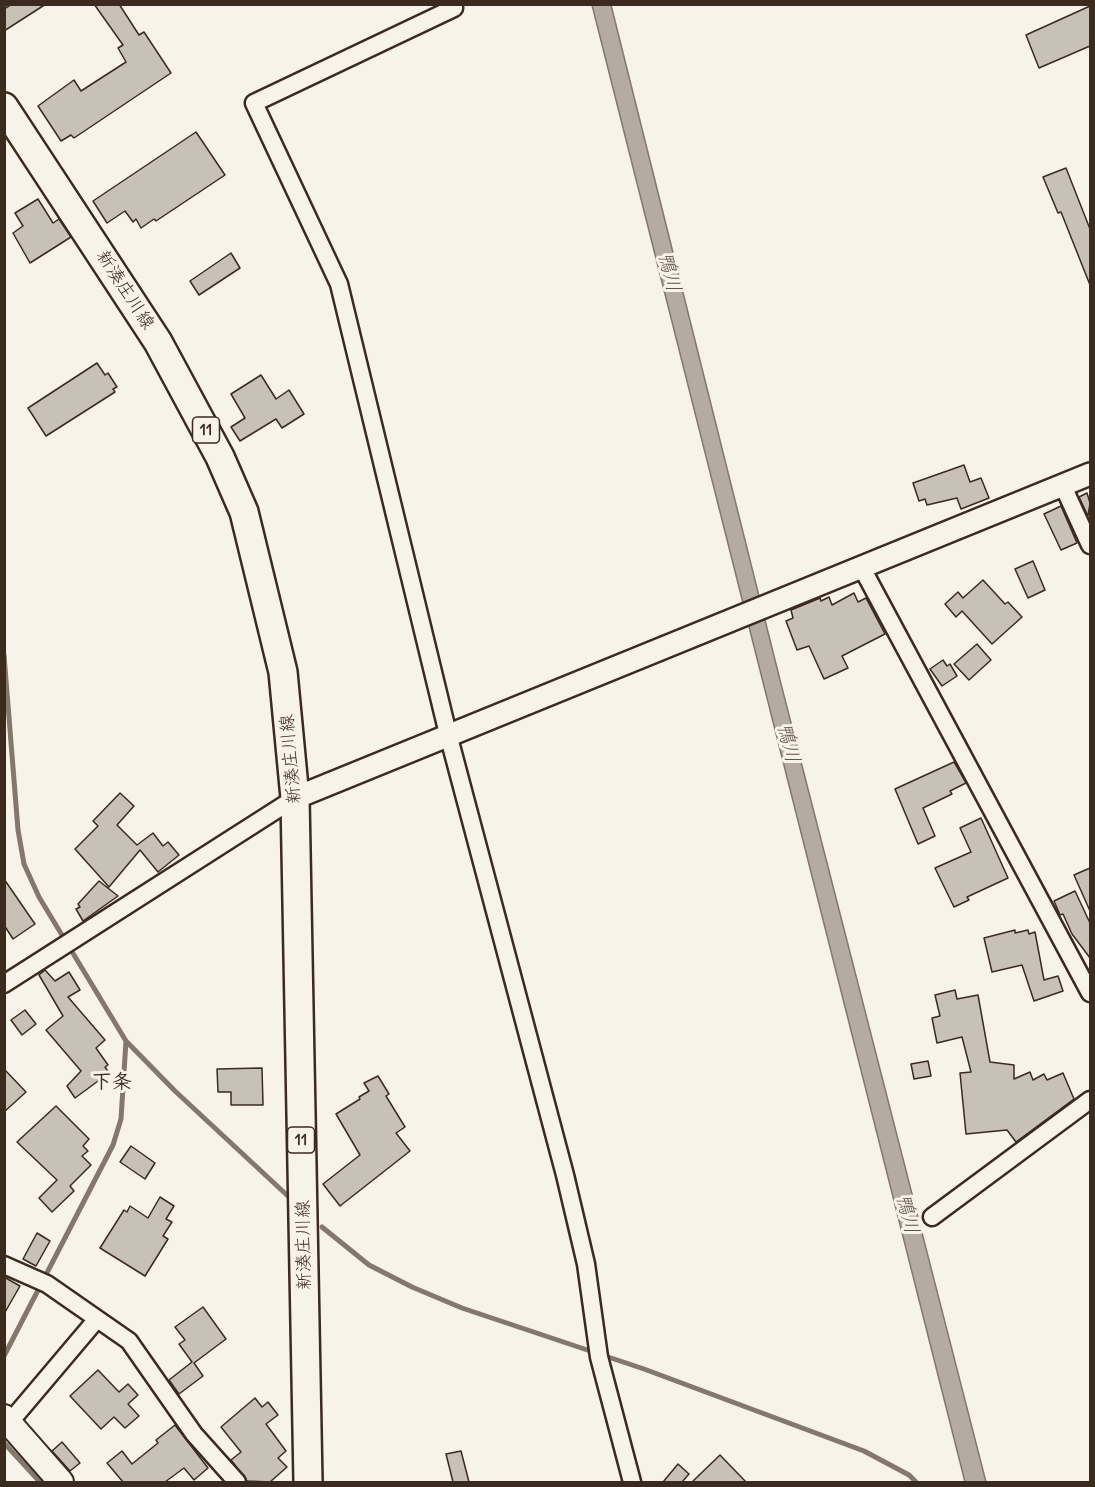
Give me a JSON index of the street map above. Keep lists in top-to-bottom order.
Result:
{
  "streets": {
    "main road": ["新湊庄川線", "11"]
  },
  "districts": ["下条"],
  "water": ["鴨川"]
}
